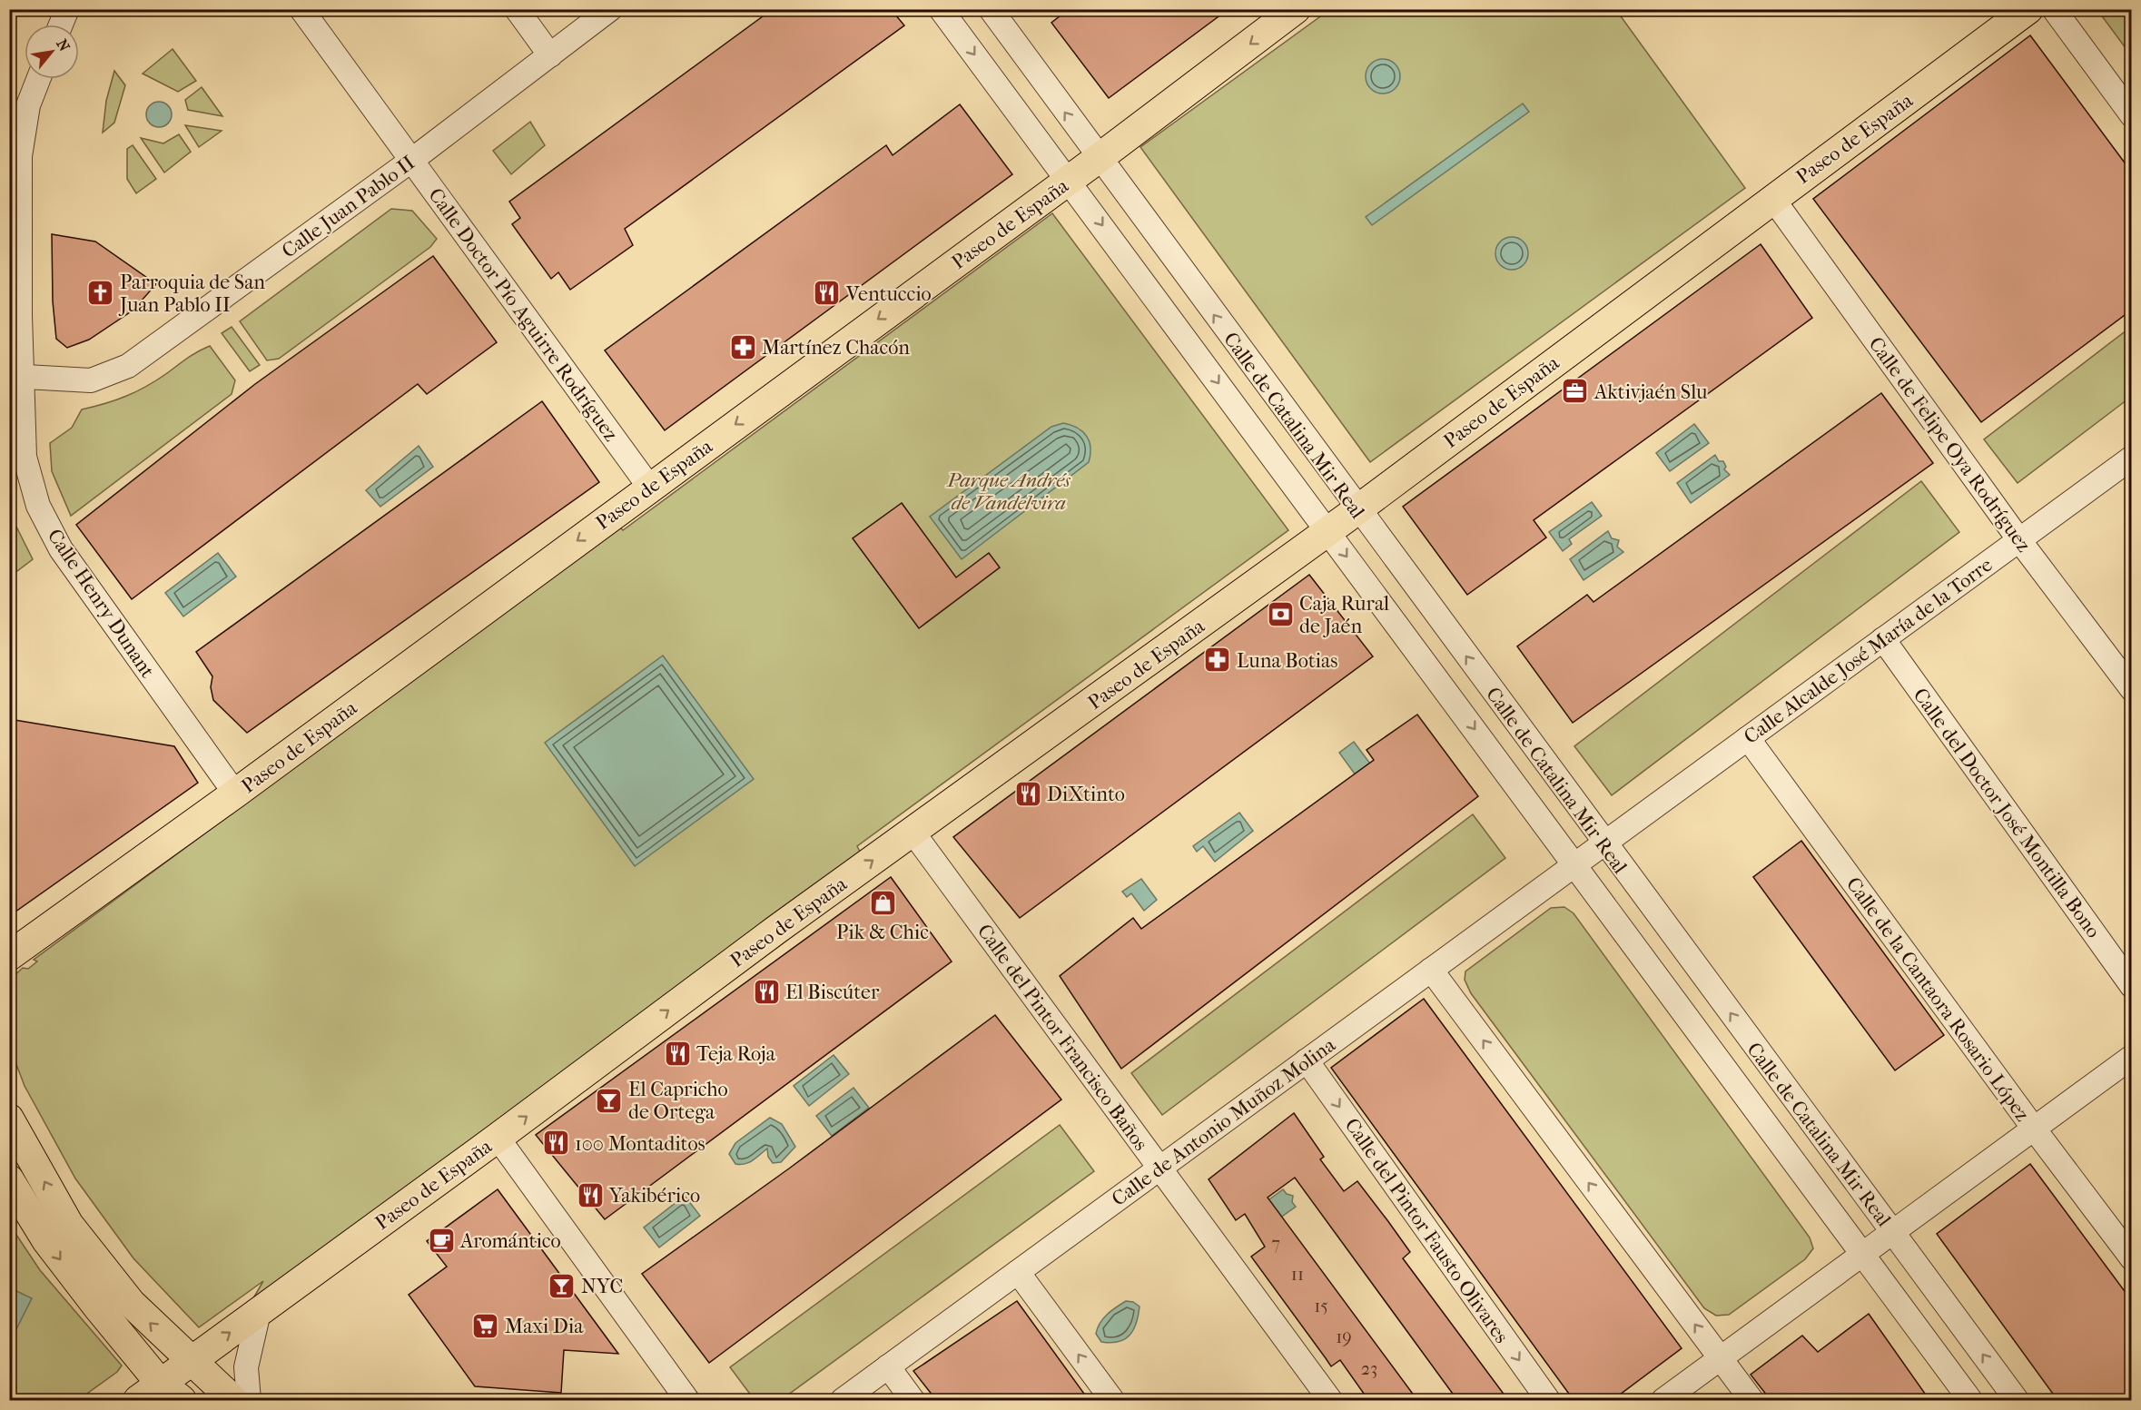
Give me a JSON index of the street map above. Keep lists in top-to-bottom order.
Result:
{
  "streets": {
    "main road": ["Paseo de España"],
    "street": [
      "Calle Juan Pablo II",
      "Calle Doctor Pío Aguirre Rodríguez",
      "Calle de Catalina Mir Real",
      "Calle de Felipe Oya Rodríguez",
      "Calle Henry Dunant",
      "Calle Alcalde José María de la Torre",
      "Calle del Doctor José Montilla Bono",
      "Calle de la Cantaora Rosario López",
      "Calle del Pintor Francisco Baños",
      "Calle de Antonio Muñoz Molina",
      "Calle del Pintor Fausto Olivares"
    ]
  },
  "crossings": [
    ["Paseo de España", "Calle Doctor Pío Aguirre Rodríguez"],
    ["Paseo de España", "Calle de Catalina Mir Real"],
    ["Paseo de España", "Calle de Felipe Oya Rodríguez"],
    ["Paseo de España", "Calle Henry Dunant"],
    ["Paseo de España", "Calle del Pintor Francisco Baños"],
    ["Calle Juan Pablo II", "Calle Doctor Pío Aguirre Rodríguez"],
    ["Calle Juan Pablo II", "Calle Henry Dunant"],
    ["Calle de Catalina Mir Real", "Calle Alcalde José María de la Torre"],
    ["Calle de Catalina Mir Real", "Calle de Antonio Muñoz Molina"],
    ["Calle de Felipe Oya Rodríguez", "Calle Alcalde José María de la Torre"],
    ["Calle Alcalde José María de la Torre", "Calle del Doctor José Montilla Bono"],
    ["Calle Alcalde José María de la Torre", "Calle de la Cantaora Rosario López"],
    ["Calle Alcalde José María de la Torre", "Calle de Antonio Muñoz Molina"],
    ["Calle del Pintor Francisco Baños", "Calle de Antonio Muñoz Molina"],
    ["Calle de Antonio Muñoz Molina", "Calle del Pintor Fausto Olivares"]
  ],
  "parks": ["Parque Andrés de Vandelvira"],
  "places": {
    "church": ["Parroquia de San Juan Pablo II"],
    "restaurant": [
      "Ventuccio",
      "DiXtinto",
      "El Biscúter",
      "Teja Roja",
      "100 Montaditos",
      "Yakibérico"
    ],
    "pharmacy": ["Martínez Chacón", "Luna Botias"],
    "office": ["Aktivjaén Slu"],
    "bank": ["Caja Rural de Jaén"],
    "shop": ["Pik & Chic"],
    "bar": ["El Capricho de Ortega", "NYC"],
    "cafe": ["Aromántico"],
    "supermarket": ["Maxi Dia"]
  },
  "house_numbers": [
    "7",
    "11",
    "15",
    "19",
    "23"
  ],
  "north": "top right"
}
